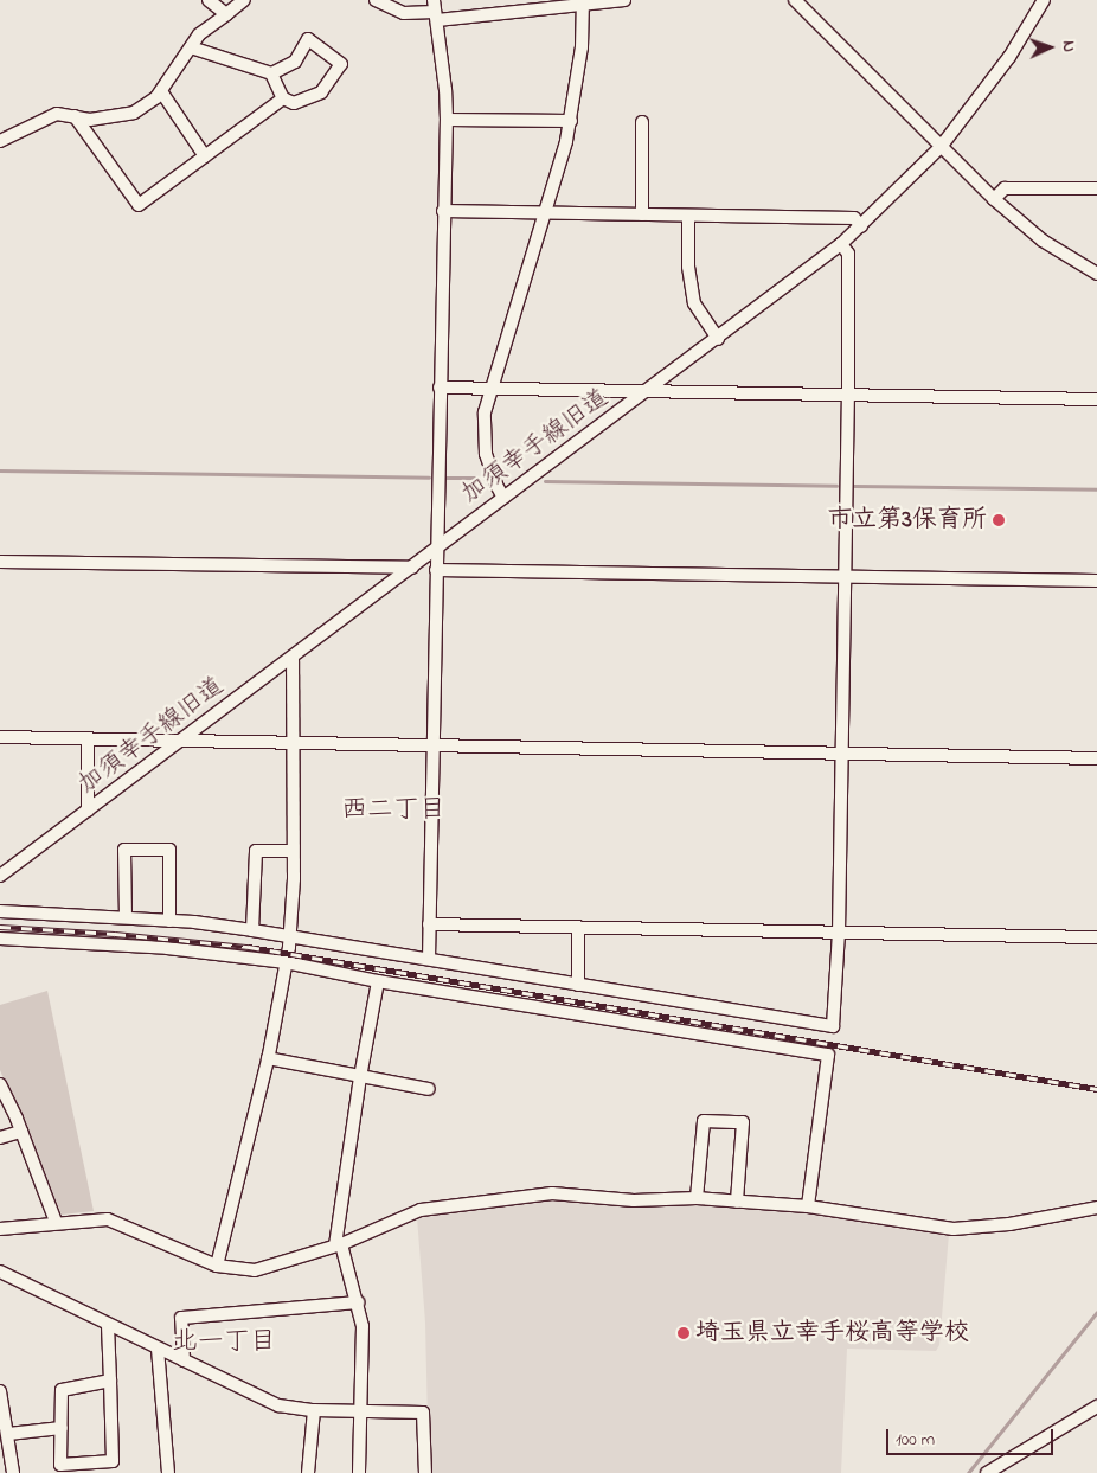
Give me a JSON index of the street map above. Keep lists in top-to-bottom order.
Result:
{
  "streets": {
    "street": ["加須幸手線旧道"]
  },
  "districts": ["西二丁目", "北一丁目"],
  "places": ["市立第3保育所", "埼玉県立幸手桜高等学校"],
  "scale_bar": "100 m",
  "north": "right"
}
